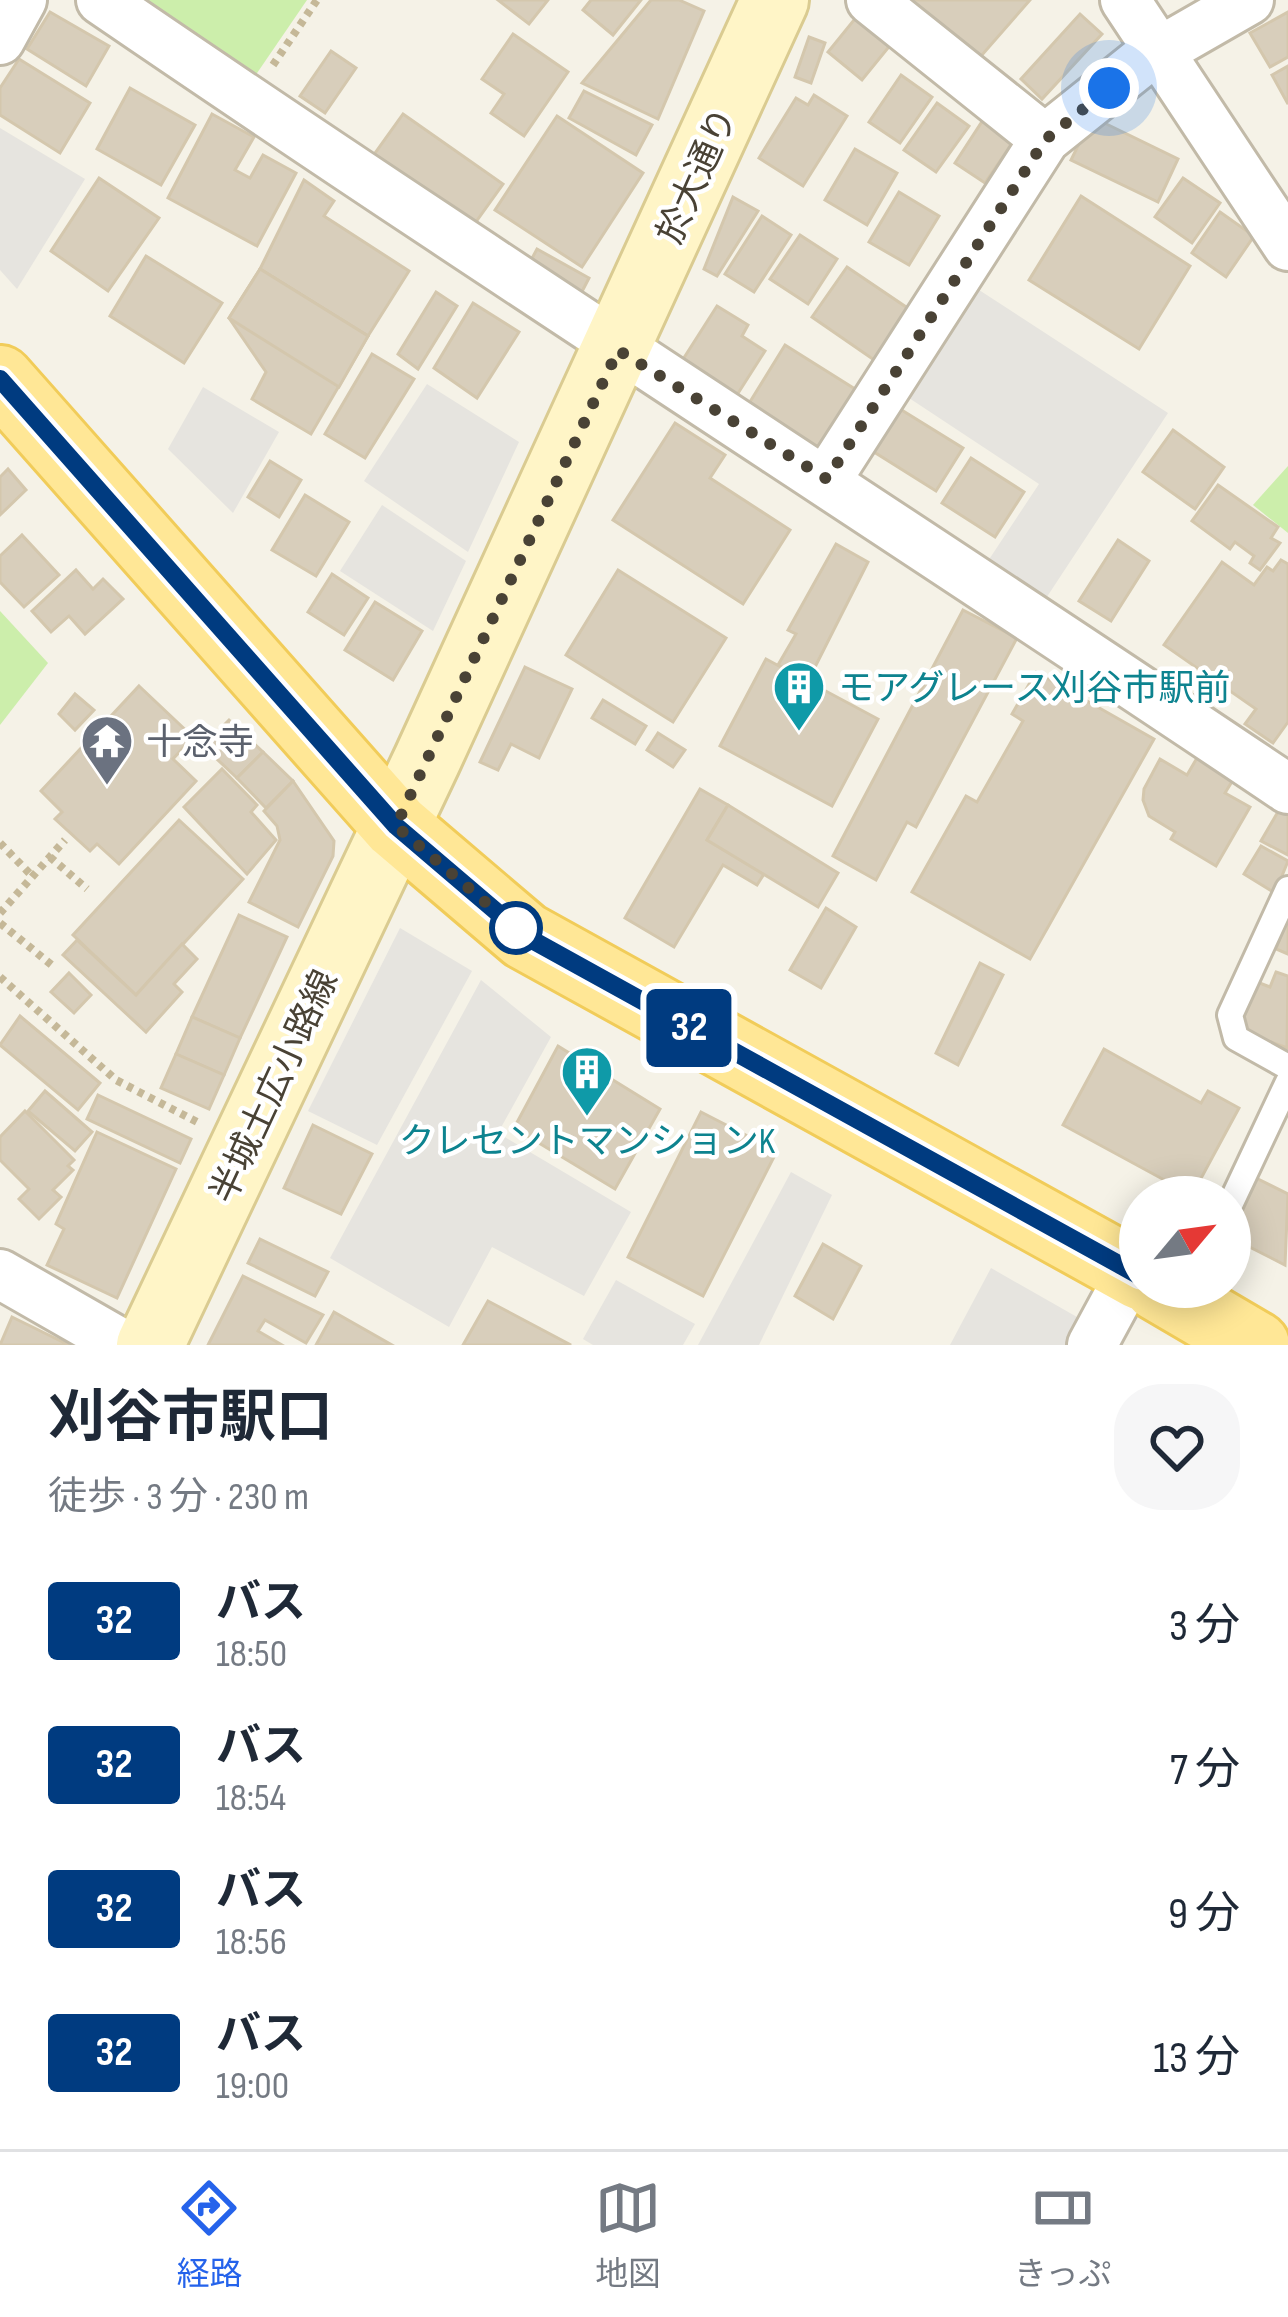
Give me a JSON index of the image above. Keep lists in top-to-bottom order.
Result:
{
  "streets": {
    "street": ["於大通り", "半城土広小路線"]
  },
  "crossings": [
    ["於大通り", "半城土広小路線"]
  ],
  "places": {
    "building": ["モアグレース刈谷市駅前", "クレセントマンションK"],
    "temple": ["十念寺"]
  },
  "lines": ["bus line 32"],
  "north": "top right",
  "page": {
    "on_map": "32",
    "heading": ["刈谷市駅口", "徒歩 · 3 分 · 230 m"],
    "list": [
      {
        "mark": "32",
        "name": "バス",
        "note": "18:50",
        "value": "3 分"
      },
      {
        "mark": "32",
        "name": "バス",
        "note": "18:54",
        "value": "7 分"
      },
      {
        "mark": "32",
        "name": "バス",
        "note": "18:56",
        "value": "9 分"
      },
      {
        "mark": "32",
        "name": "バス",
        "note": "19:00",
        "value": "13 分"
      }
    ],
    "tabs": ["経路", "地図", "きっぷ"]
  }
}
